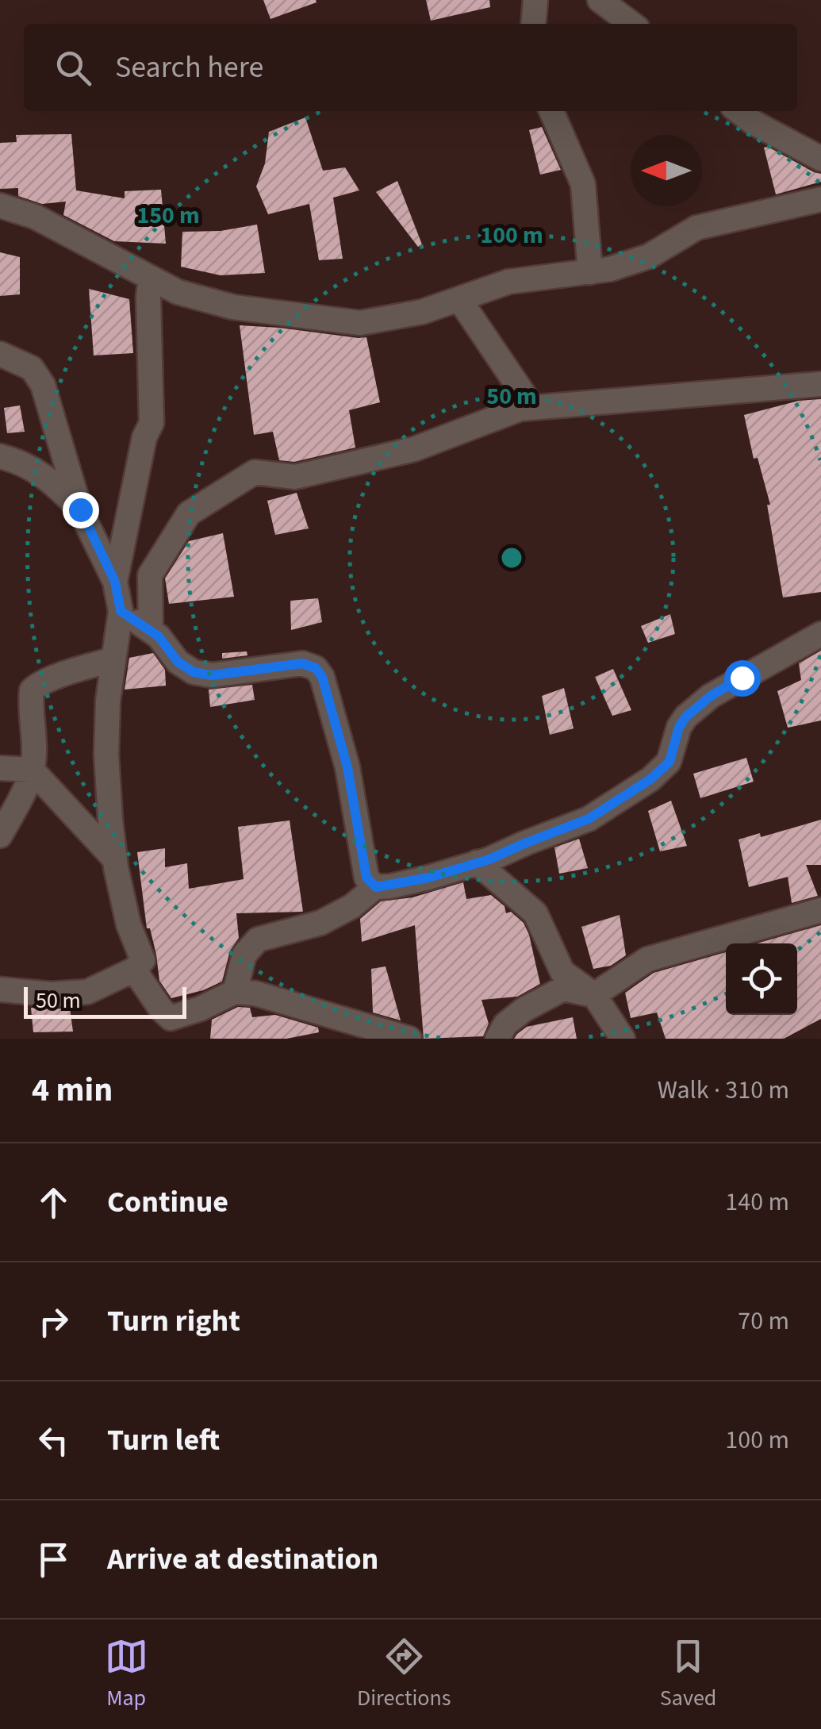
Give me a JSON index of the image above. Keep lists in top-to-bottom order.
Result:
{
  "scale_bar": "50 m",
  "north": "left",
  "page": {
    "search": "Search here",
    "scale": "50 m",
    "heading": ["4 min", "Walk · 310 m"],
    "list": [
      ["Continue", "140 m"],
      ["Turn right", "70 m"],
      ["Turn left", "100 m"],
      "Arrive at destination"
    ],
    "nav": ["Map", "Directions", "Saved"]
  },
  "rings": ["150 m", "100 m", "50 m"]
}
